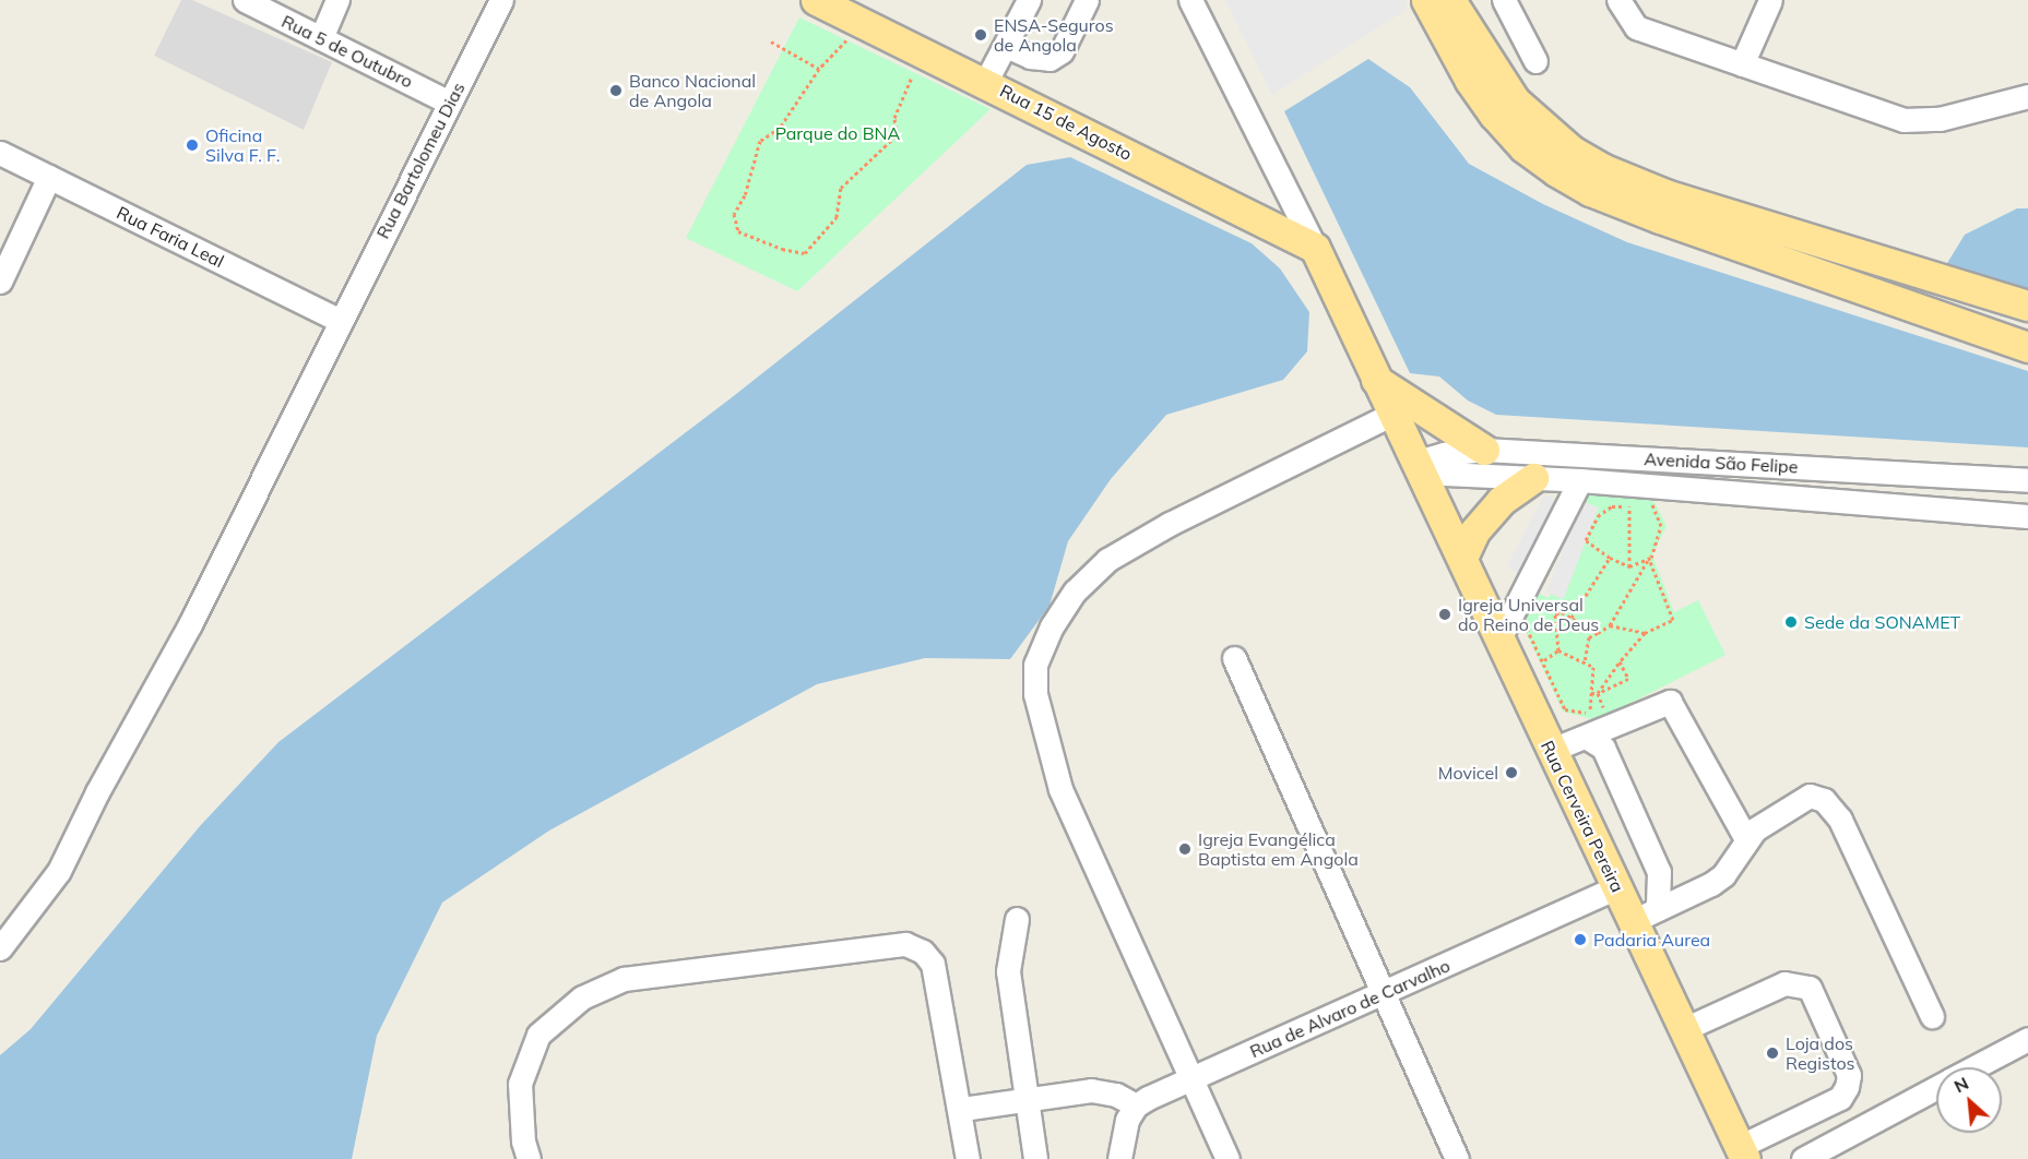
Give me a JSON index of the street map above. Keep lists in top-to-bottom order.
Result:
{
  "streets": {
    "main road": ["Rua 15 de Agosto", "Rua Cerveira Pereira"],
    "street": [
      "Rua 5 de Outubro",
      "Rua Bartolomeu Dias",
      "Rua Faria Leal",
      "Avenida São Felipe",
      "Rua de Alvaro de Carvalho"
    ]
  },
  "crossings": [
    ["Rua 5 de Outubro", "Rua Bartolomeu Dias"],
    ["Rua 15 de Agosto", "Rua Cerveira Pereira"],
    ["Rua Bartolomeu Dias", "Rua Faria Leal"],
    ["Avenida São Felipe", "Rua Cerveira Pereira"],
    ["Rua Cerveira Pereira", "Rua de Alvaro de Carvalho"]
  ],
  "parks": ["Parque do BNA"],
  "places": [
    "ENSA-Seguros de Angola",
    "Banco Nacional de Angola",
    "Oficina Silva F. F.",
    "Igreja Universal do Reino de Deus",
    "Sede da SONAMET",
    "Movicel",
    "Igreja Evangélica Baptista em Angola",
    "Padaria Aurea",
    "Loja dos Registos"
  ],
  "north": "top left"
}
